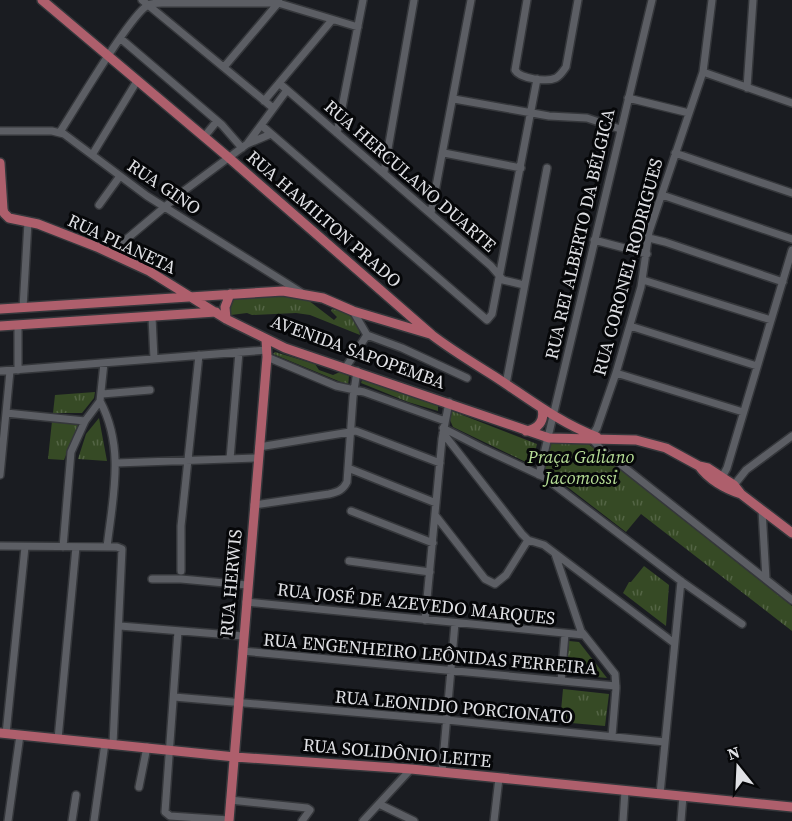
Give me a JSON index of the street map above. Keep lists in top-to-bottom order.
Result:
{
  "streets": {
    "main road": [
      "RUA HAMILTON PRADO",
      "RUA PLANETA",
      "AVENIDA SAPOPEMBA",
      "RUA HERWIS",
      "RUA SOLIDÔNIO LEITE"
    ],
    "street": [
      "RUA HERCULANO DUARTE",
      "RUA GINO",
      "RUA REI ALBERTO DA BÉLGICA",
      "RUA CORONEL RODRIGUES",
      "RUA JOSÉ DE AZEVEDO MARQUES",
      "RUA ENGENHEIRO LEÔNIDAS FERREIRA",
      "RUA LEONIDIO PORCIONATO"
    ]
  },
  "crossings": [
    ["RUA HAMILTON PRADO", "RUA REI ALBERTO DA BÉLGICA"],
    ["RUA HAMILTON PRADO", "RUA CORONEL RODRIGUES"],
    ["RUA HAMILTON PRADO", "AVENIDA SAPOPEMBA"],
    ["RUA REI ALBERTO DA BÉLGICA", "AVENIDA SAPOPEMBA"],
    ["RUA CORONEL RODRIGUES", "AVENIDA SAPOPEMBA"],
    ["AVENIDA SAPOPEMBA", "RUA HERWIS"],
    ["RUA HERWIS", "RUA JOSÉ DE AZEVEDO MARQUES"],
    ["RUA HERWIS", "RUA ENGENHEIRO LEÔNIDAS FERREIRA"],
    ["RUA HERWIS", "RUA LEONIDIO PORCIONATO"],
    ["RUA HERWIS", "RUA SOLIDÔNIO LEITE"]
  ],
  "parks": ["Praça Galiano Jacomossi"],
  "north": "top"
}
